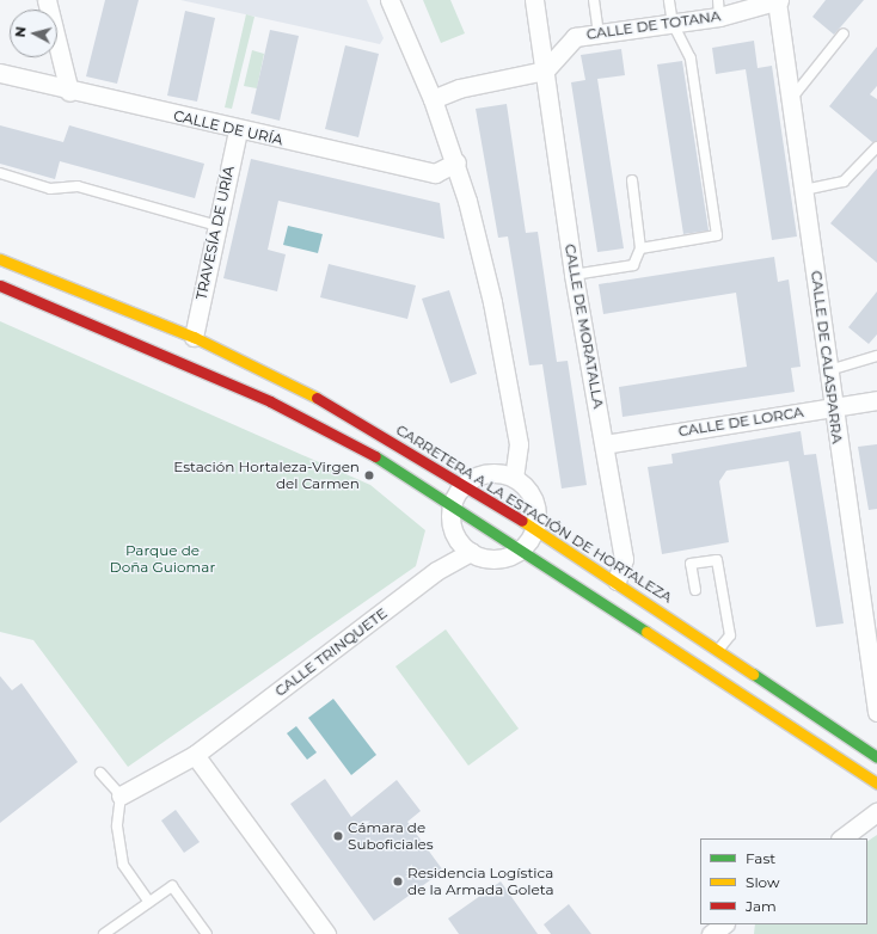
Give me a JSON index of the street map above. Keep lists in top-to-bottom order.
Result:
{
  "streets": {
    "street": [
      "CALLE DE TOTANA",
      "CALLE DE URÍA",
      "TRAVESÍA DE URÍA",
      "CALLE DE MORATALLA",
      "CALLE DE CALASPARRA",
      "CALLE DE LORCA",
      "CARRETERA A LA ESTACIÓN DE HORTALEZA",
      "CALLE TRINQUETE"
    ]
  },
  "crossings": [
    ["CALLE DE TOTANA", "CALLE DE MORATALLA"],
    ["CALLE DE TOTANA", "CALLE DE CALASPARRA"],
    ["CALLE DE URÍA", "TRAVESÍA DE URÍA"],
    ["TRAVESÍA DE URÍA", "CARRETERA A LA ESTACIÓN DE HORTALEZA"],
    ["CALLE DE MORATALLA", "CALLE DE LORCA"],
    ["CALLE DE MORATALLA", "CARRETERA A LA ESTACIÓN DE HORTALEZA"],
    ["CALLE DE CALASPARRA", "CALLE DE LORCA"]
  ],
  "parks": ["Parque de Doña Guiomar"],
  "places": ["Estación Hortaleza-Virgen del Carmen", "Cámara de Suboficiales", "Residencia Logística de la Armada Goleta"],
  "legend": ["Fast", "Slow", "Jam"],
  "north": "left"
}
